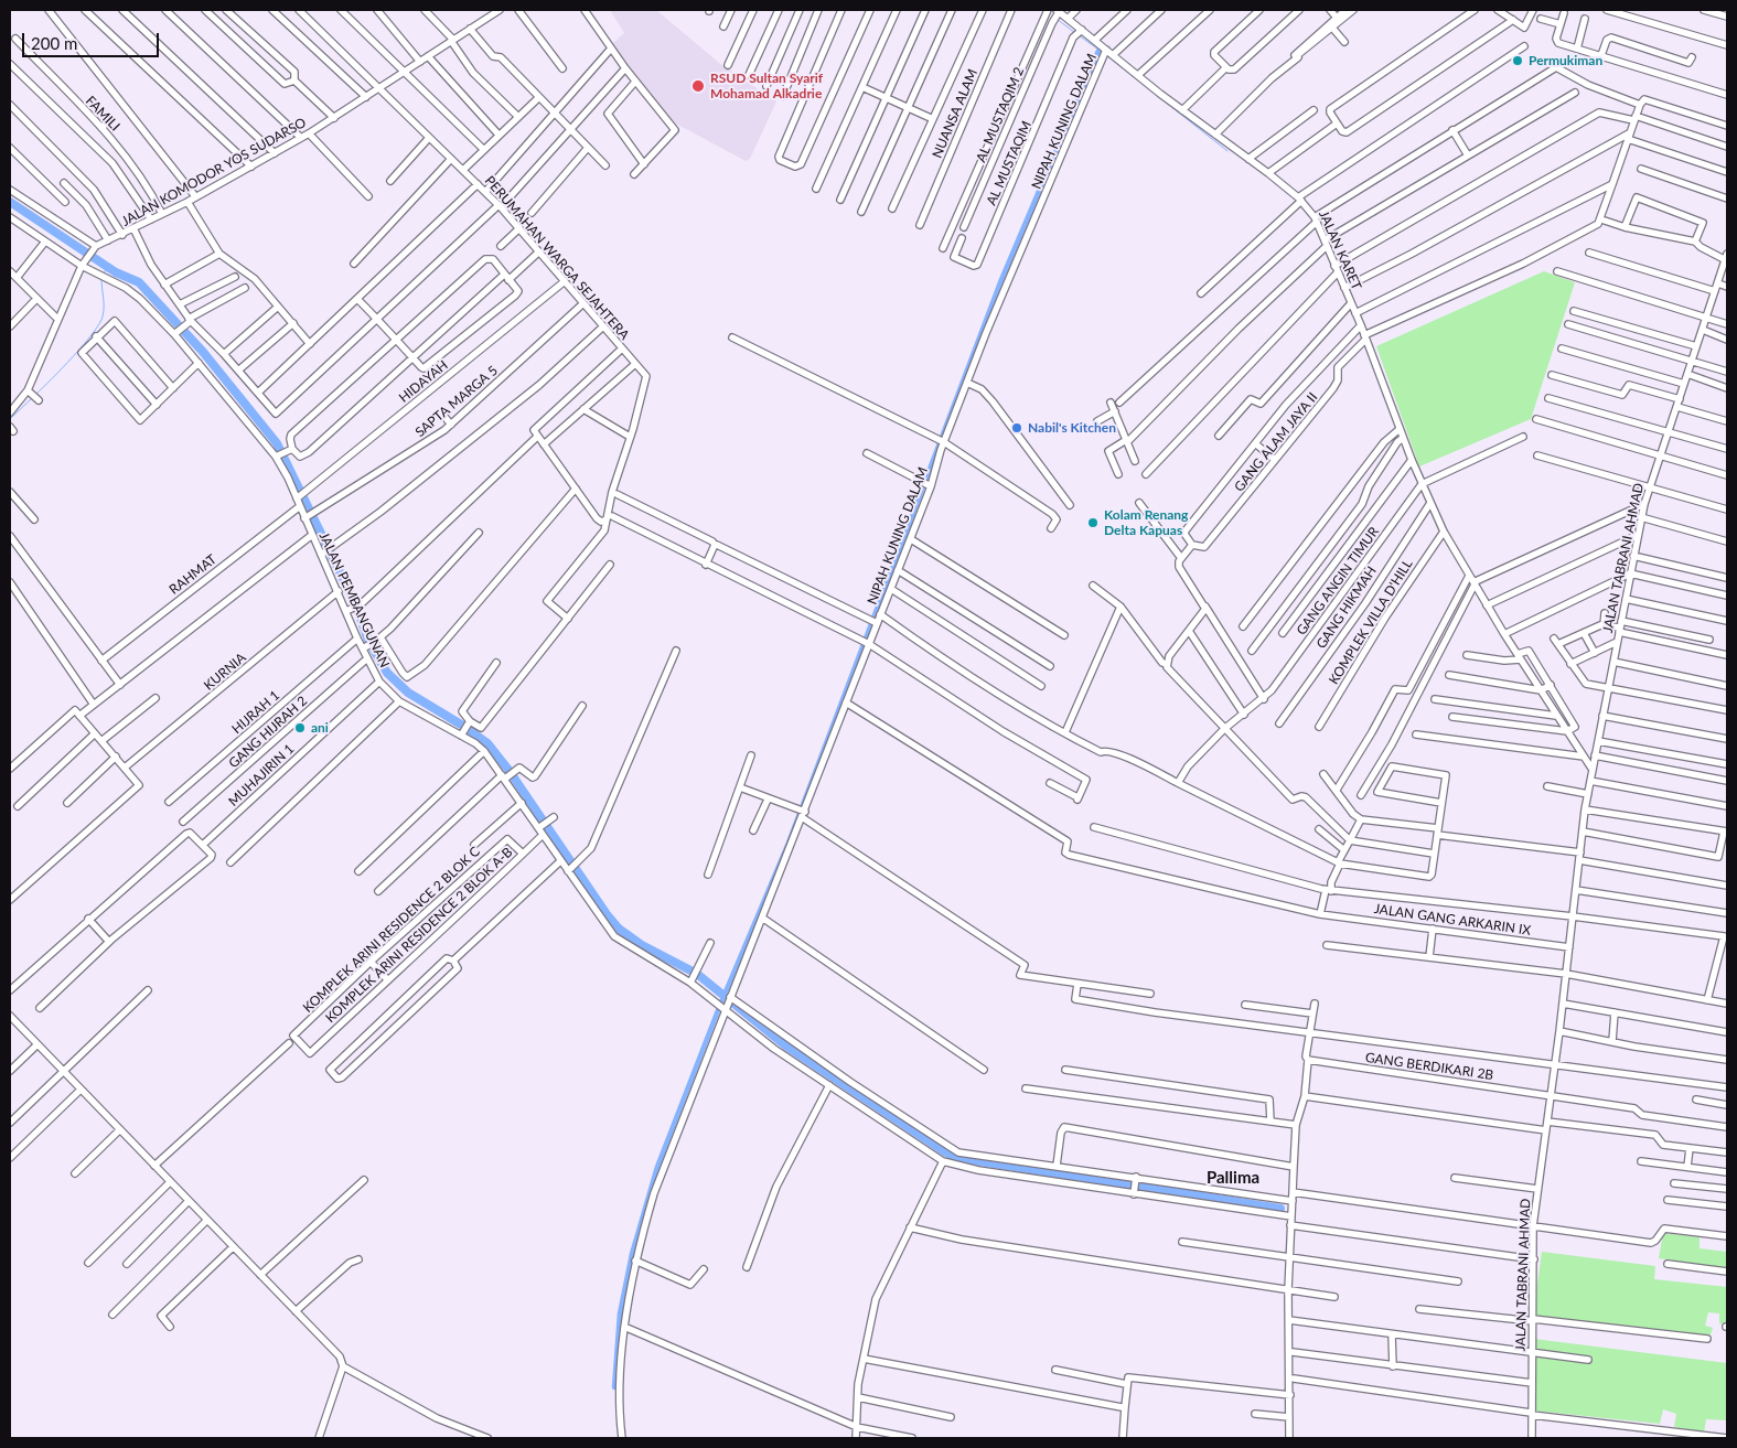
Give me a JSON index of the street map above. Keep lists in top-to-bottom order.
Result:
{
  "streets": {
    "street": [
      "FAMILI",
      "NUANSA ALAM",
      "AL MUSTAQIM 2",
      "NIPAH KUNING DALAM",
      "AL MUSTAQIM",
      "JALAN KOMODOR YOS SUDARSO",
      "JALAN KARET",
      "PERUMAHAN WARGA SEJAHTERA",
      "HIDAYAH",
      "SAPTA MARGA 5",
      "GANG ALAM JAYA II",
      "JALAN TABRANI AHMAD",
      "RAHMAT",
      "GANG ANGIN TIMUR",
      "JALAN PEMBANGUNAN",
      "GANG HIKMAH",
      "KOMPLEK VILLA D'HILL",
      "KURNIA",
      "HIJRAH 1",
      "GANG HIJRAH 2",
      "MUHAJIRIN 1",
      "JALAN GANG ARKARIN IX",
      "KOMPLEK ARINI RESIDENCE 2 BLOK C",
      "KOMPLEK ARINI RESIDENCE 2 BLOK A-B",
      "GANG BERDIKARI 2B"
    ]
  },
  "crossings": [
    ["FAMILI", "JALAN KOMODOR YOS SUDARSO"],
    ["AL MUSTAQIM 2", "JALAN KARET"],
    ["NIPAH KUNING DALAM", "JALAN KARET"],
    ["NIPAH KUNING DALAM", "JALAN PEMBANGUNAN"],
    ["NIPAH KUNING DALAM", "JALAN GANG ARKARIN IX"],
    ["AL MUSTAQIM", "JALAN KARET"],
    ["JALAN KOMODOR YOS SUDARSO", "PERUMAHAN WARGA SEJAHTERA"],
    ["JALAN KOMODOR YOS SUDARSO", "JALAN PEMBANGUNAN"],
    ["JALAN KARET", "GANG ALAM JAYA II"],
    ["JALAN KARET", "JALAN TABRANI AHMAD"],
    ["JALAN KARET", "GANG ANGIN TIMUR"],
    ["JALAN KARET", "GANG HIKMAH"],
    ["JALAN KARET", "KOMPLEK VILLA D'HILL"],
    ["PERUMAHAN WARGA SEJAHTERA", "HIDAYAH"],
    ["PERUMAHAN WARGA SEJAHTERA", "SAPTA MARGA 5"],
    ["HIDAYAH", "JALAN PEMBANGUNAN"],
    ["SAPTA MARGA 5", "JALAN PEMBANGUNAN"],
    ["JALAN TABRANI AHMAD", "JALAN GANG ARKARIN IX"],
    ["JALAN TABRANI AHMAD", "GANG BERDIKARI 2B"],
    ["RAHMAT", "JALAN PEMBANGUNAN"],
    ["JALAN PEMBANGUNAN", "KURNIA"],
    ["JALAN PEMBANGUNAN", "HIJRAH 1"],
    ["JALAN PEMBANGUNAN", "GANG HIJRAH 2"],
    ["JALAN PEMBANGUNAN", "MUHAJIRIN 1"],
    ["JALAN PEMBANGUNAN", "KOMPLEK ARINI RESIDENCE 2 BLOK A-B"],
    ["KOMPLEK ARINI RESIDENCE 2 BLOK C", "KOMPLEK ARINI RESIDENCE 2 BLOK A-B"]
  ],
  "districts": ["Pallima"],
  "places": [
    "Permukiman",
    "RSUD Sultan Syarif Mohamad Alkadrie",
    "Nabil's Kitchen",
    "Kolam Renang Delta Kapuas",
    "ani"
  ],
  "scale_bar": "200 m"
}
